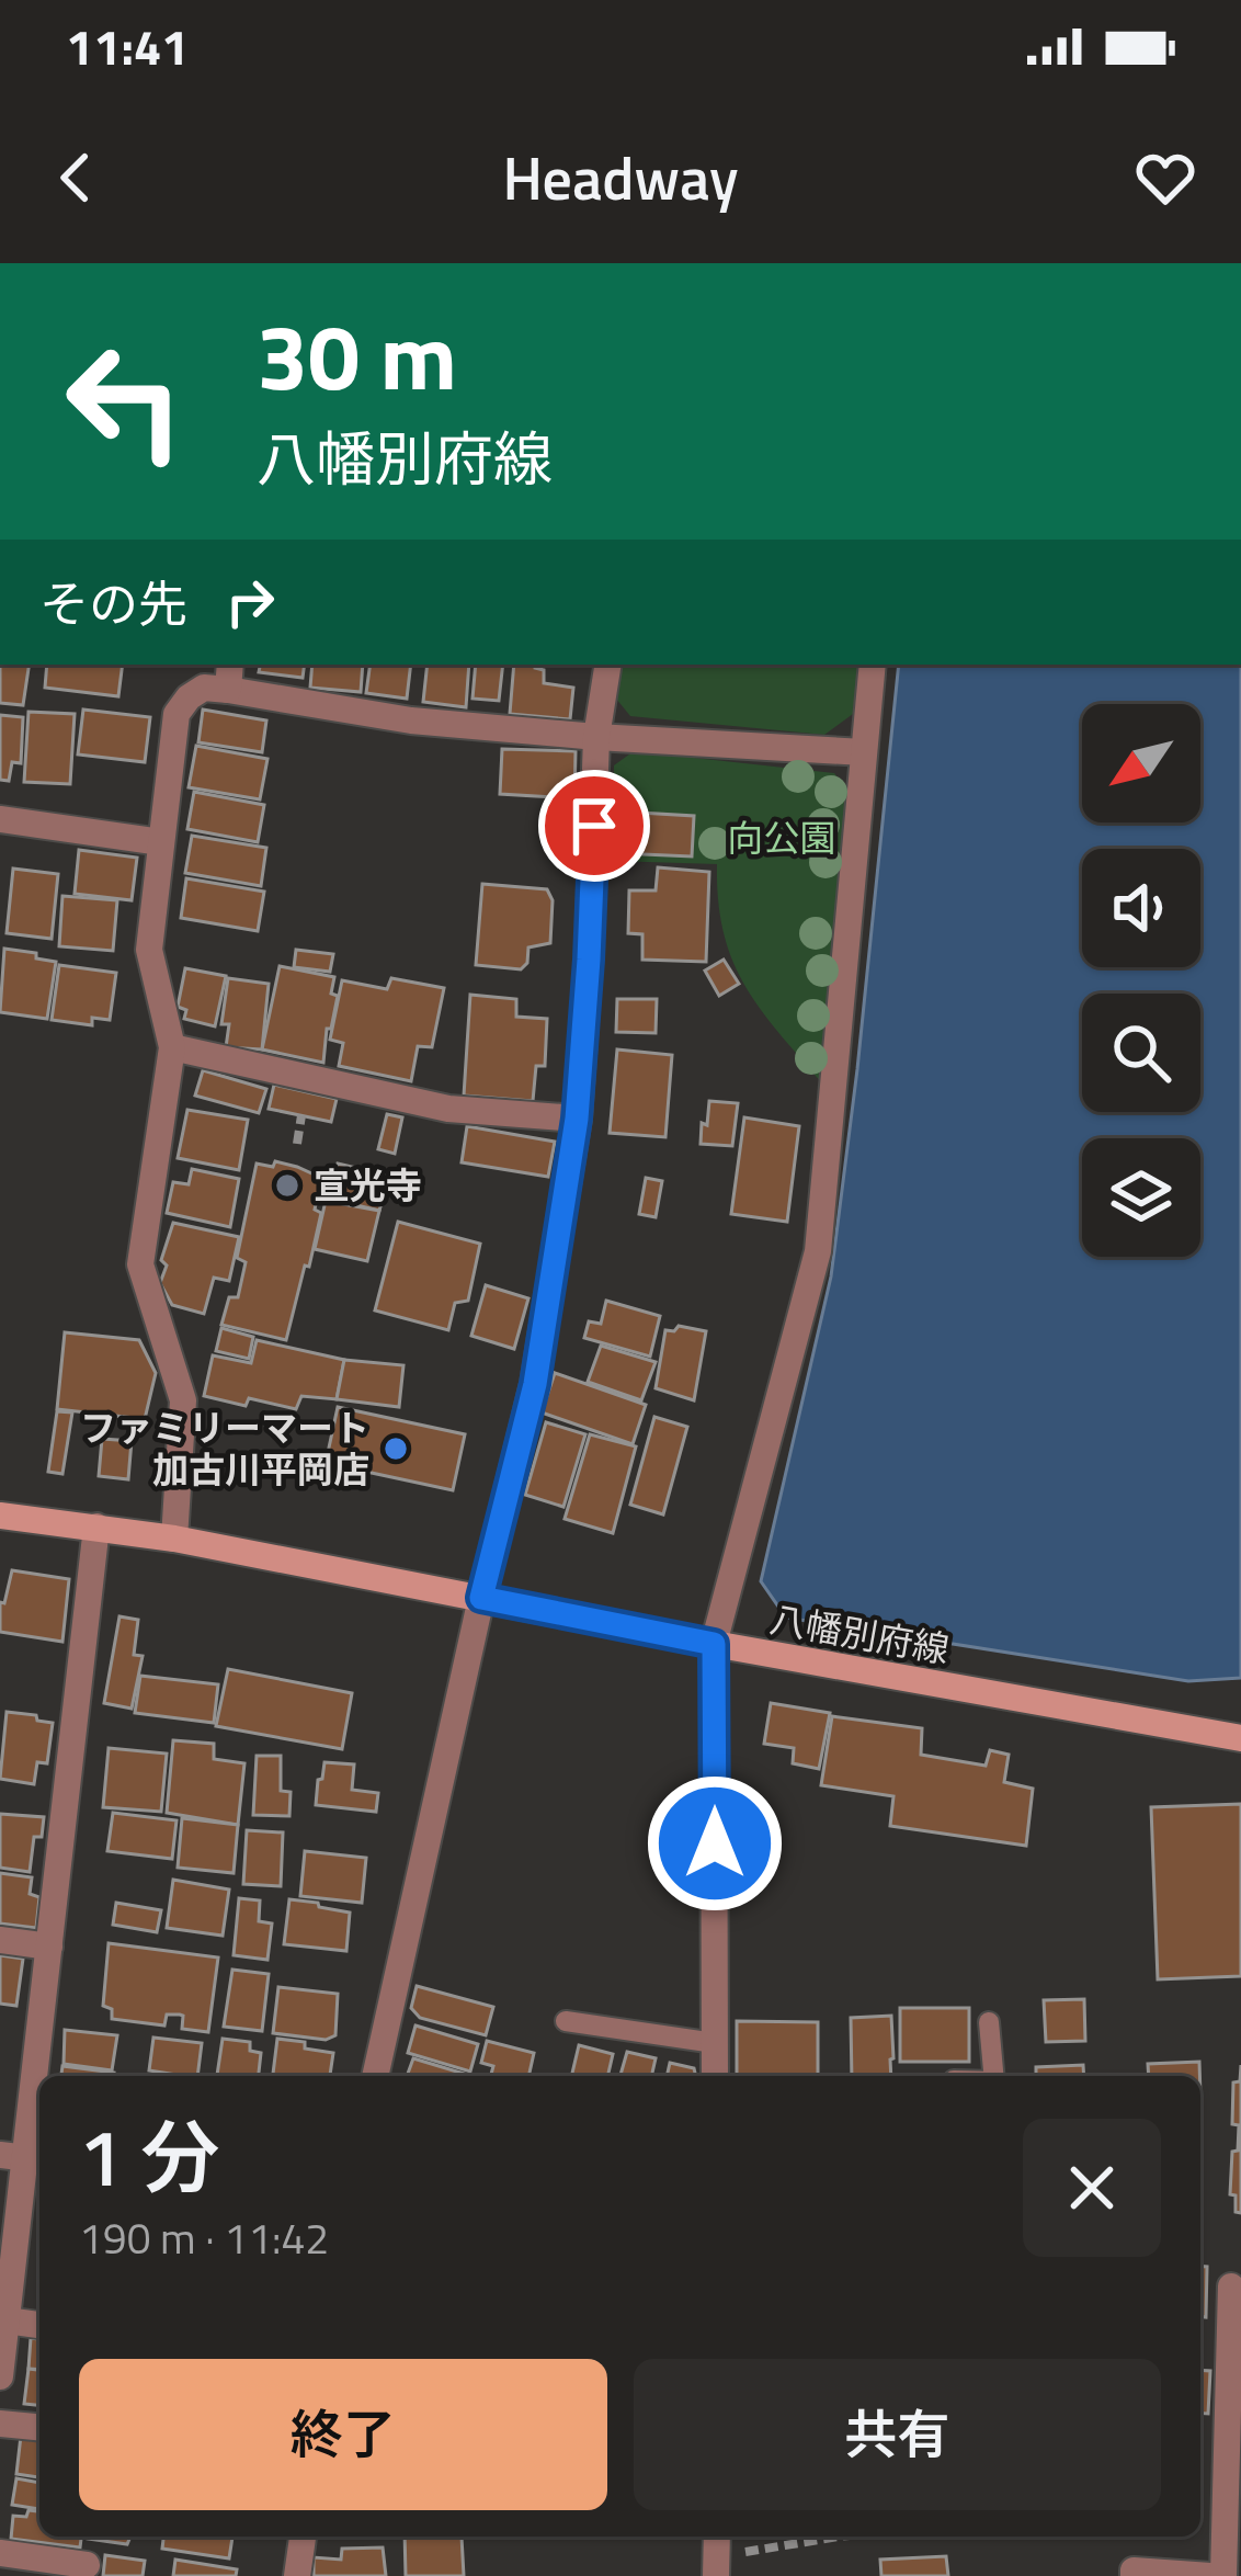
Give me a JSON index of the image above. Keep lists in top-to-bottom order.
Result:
{
  "streets": {
    "main road": ["八幡別府線"]
  },
  "parks": ["向公園"],
  "places": ["宣光寺", "ファミリーマート 加古川平岡店"],
  "north": "bottom left",
  "page": {
    "status": "11:41",
    "header": "Headway",
    "turn": ["30 m", "八幡別府線"],
    "then": "その先",
    "heading": ["1 分", "190 m · 11:42"],
    "buttons": ["終了", "共有"]
  }
}
